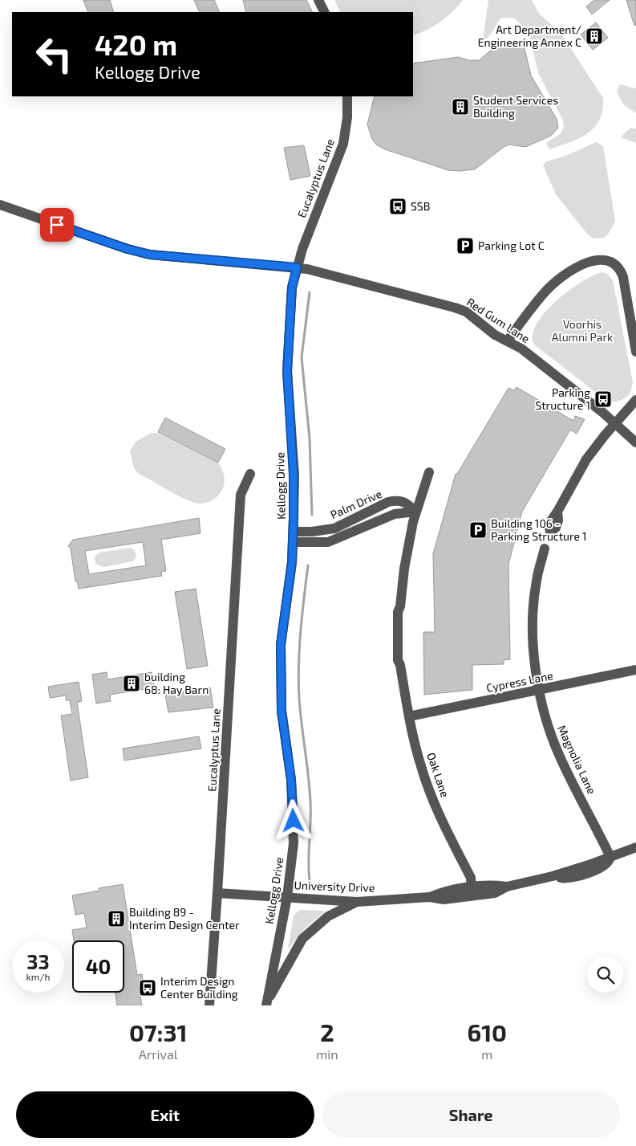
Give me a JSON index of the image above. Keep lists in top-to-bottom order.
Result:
{
  "streets": {
    "street": [
      "Eucalyptus Lane",
      "Red Gum Lane",
      "Kellogg Drive",
      "Palm Drive",
      "Cypress Lane",
      "Magnolia Lane",
      "Oak Lane",
      "University Drive"
    ]
  },
  "crossings": [
    ["Eucalyptus Lane", "Red Gum Lane"],
    ["Eucalyptus Lane", "Kellogg Drive"],
    ["Eucalyptus Lane", "University Drive"],
    ["Red Gum Lane", "Kellogg Drive"],
    ["Kellogg Drive", "Palm Drive"],
    ["Kellogg Drive", "University Drive"],
    ["Palm Drive", "Oak Lane"],
    ["Cypress Lane", "Magnolia Lane"],
    ["Cypress Lane", "Oak Lane"],
    ["Magnolia Lane", "University Drive"],
    ["Oak Lane", "University Drive"]
  ],
  "parks": ["Voorhis Alumni Park"],
  "places": {
    "building": [
      "Art Department/ Engineering Annex C",
      "Student Services Building",
      "building 68: Hay Barn",
      "Building 89 - Interim Design Center"
    ],
    "bus stop": ["SSB", "Parking Structure 1", "Interim Design Center Building"],
    "parking": ["Parking Lot C", "Building 106 - Parking Structure 1"]
  },
  "page": {
    "turn": ["420 m", "Kellogg Drive"],
    "speed": "33 km/h",
    "limit": "40",
    "eta": [
      "07:31",
      "Arrival",
      "2",
      "min",
      "610",
      "m"
    ],
    "buttons": ["Exit", "Share"]
  }
}
